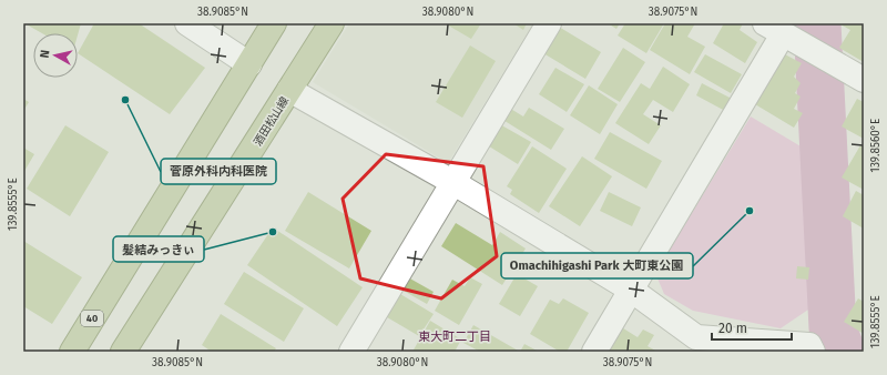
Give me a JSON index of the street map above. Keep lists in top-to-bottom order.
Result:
{
  "streets": {
    "main road": ["酒田松山線", "40"]
  },
  "districts": ["東大町二丁目"],
  "places": ["菅原外科内科医院", "Omachihigashi Park 大町東公園", "髪結みっきぃ"],
  "scale_bar": "20 m",
  "north": "left",
  "coordinates": [
    "38.9085°N",
    "38.9080°N",
    "38.9075°N",
    "139.8560°E",
    "139.8555°E"
  ]
}
